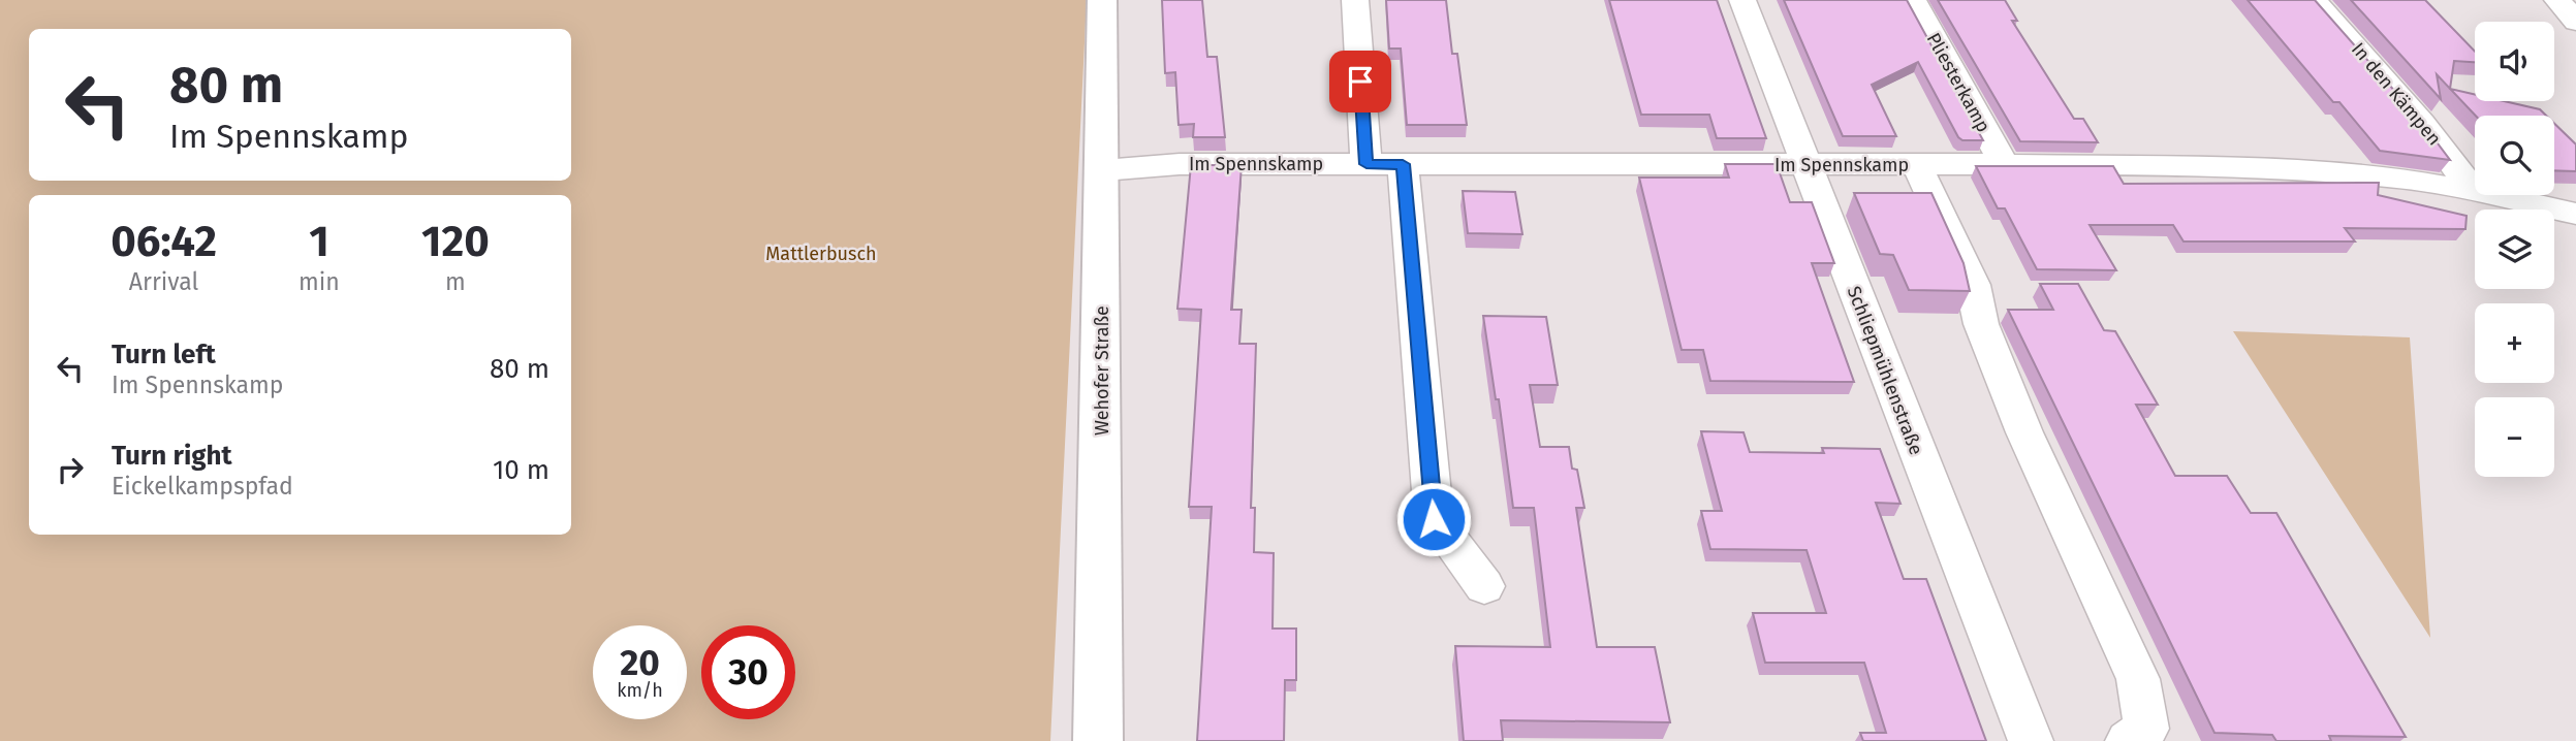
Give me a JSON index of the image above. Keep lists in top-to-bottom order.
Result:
{
  "streets": {
    "street": [
      "Pliesterkamp",
      "In den Kämpen",
      "Im Spennskamp",
      "Wehofer Straße",
      "Schliepmühlenstraße"
    ]
  },
  "crossings": [
    ["Pliesterkamp", "Im Spennskamp"],
    ["In den Kämpen", "Im Spennskamp"],
    ["Im Spennskamp", "Wehofer Straße"],
    ["Im Spennskamp", "Schliepmühlenstraße"]
  ],
  "parks": ["Mattlerbusch"],
  "page": {
    "map_buttons": ["+", "−"],
    "turn": ["80 m", "Im Spennskamp"],
    "eta": [
      "06:42",
      "Arrival",
      "1",
      "min",
      "120",
      "m"
    ],
    "list": [
      {
        "name": "Turn left",
        "note": "Im Spennskamp",
        "value": "80 m"
      },
      {
        "name": "Turn right",
        "note": "Eickelkampspfad",
        "value": "10 m"
      }
    ],
    "speed": "20 km/h",
    "limit": "30"
  }
}
